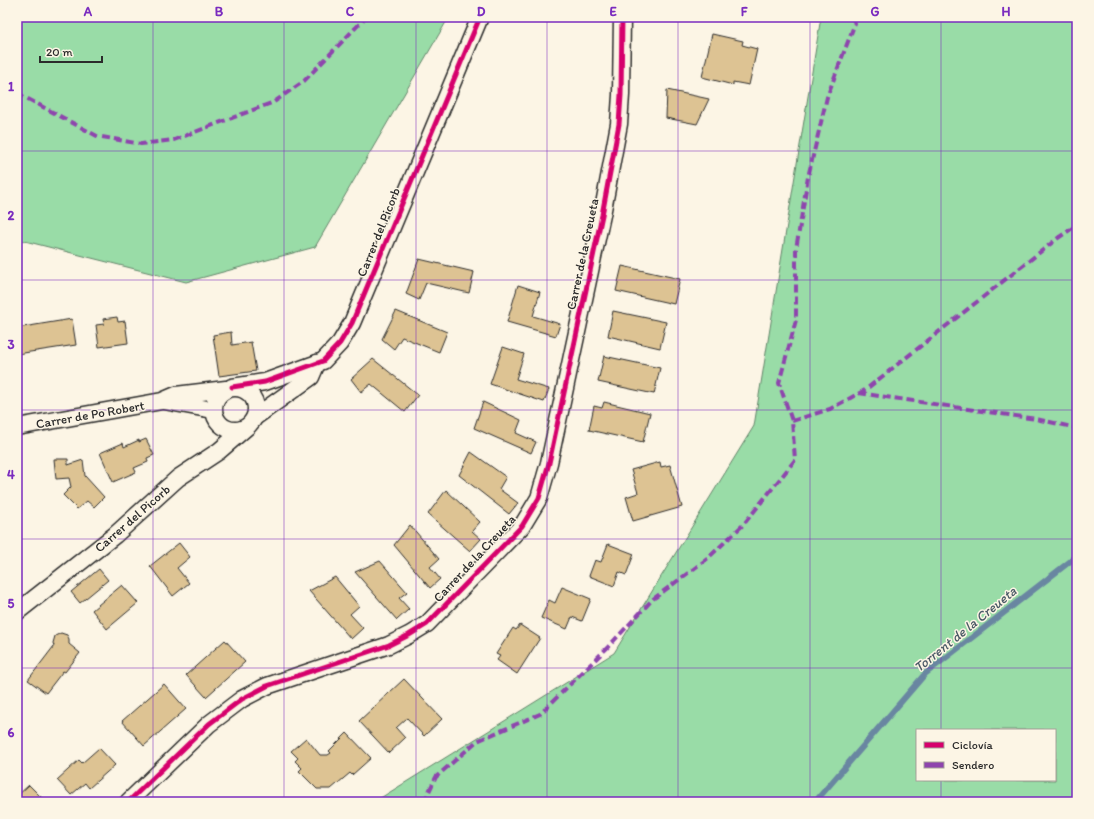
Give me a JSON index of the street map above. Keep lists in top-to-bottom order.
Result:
{
  "streets": {
    "street": ["Carrer del Picorb", "Carrer de la Creueta", "Carrer de Po Robert"]
  },
  "crossings": [
    ["Carrer del Picorb", "Carrer de Po Robert"]
  ],
  "water": ["Torrent de la Creueta"],
  "legend": ["Ciclovía", "Sendero"],
  "scale_bar": "20 m",
  "grid": {
    "columns": [
      "A",
      "B",
      "C",
      "D",
      "E",
      "F",
      "G",
      "H"
    ],
    "rows": [
      "1",
      "2",
      "3",
      "4",
      "5",
      "6"
    ]
  }
}
